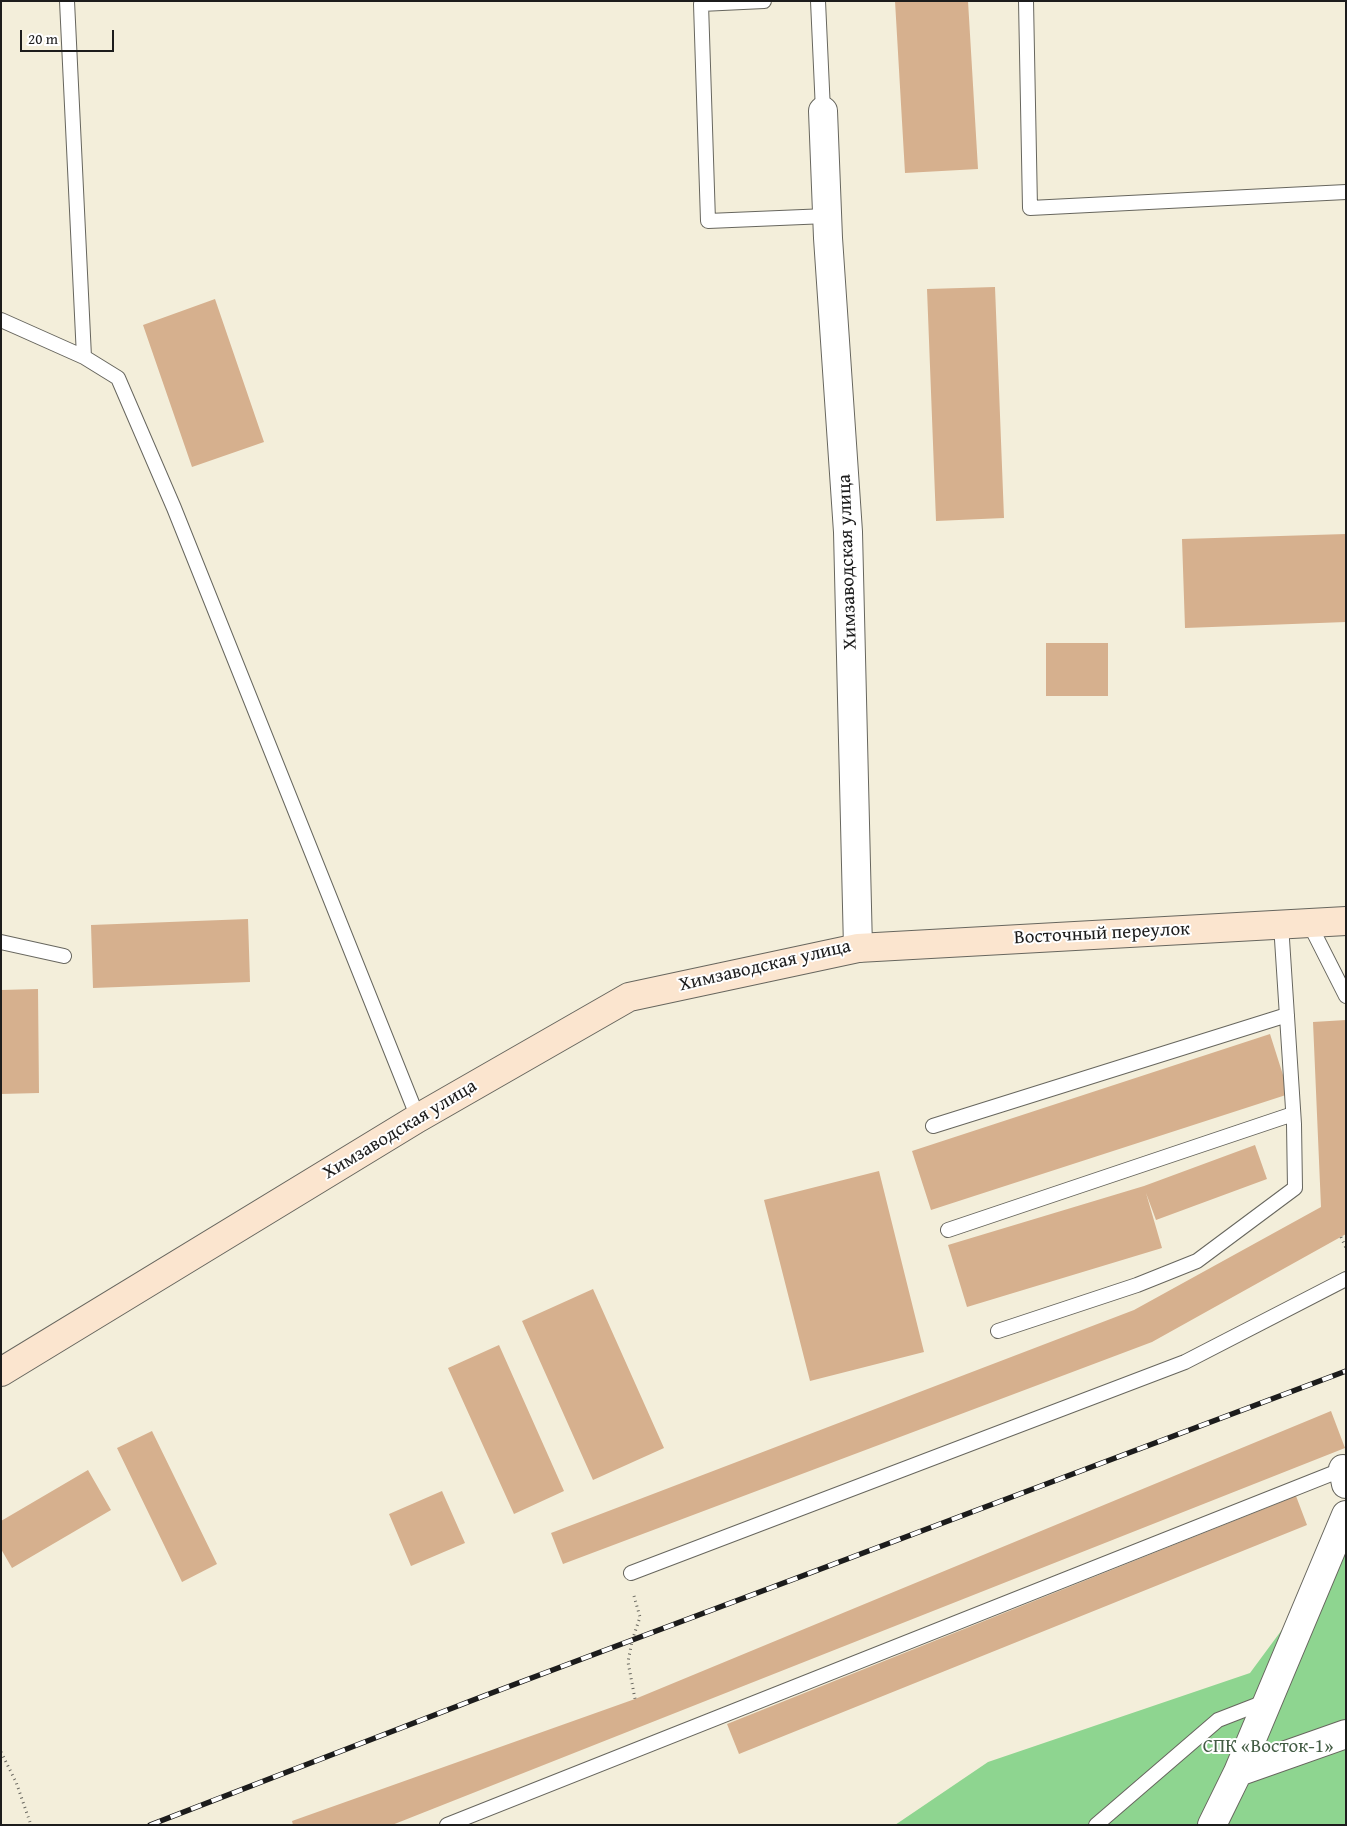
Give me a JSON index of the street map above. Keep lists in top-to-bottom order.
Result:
{
  "streets": {
    "street": ["Химзаводская улица", "Восточный переулок"]
  },
  "crossings": [
    ["Химзаводская улица", "Восточный переулок"]
  ],
  "parks": ["СПК «Восток-1»"],
  "scale_bar": "20 m"
}
